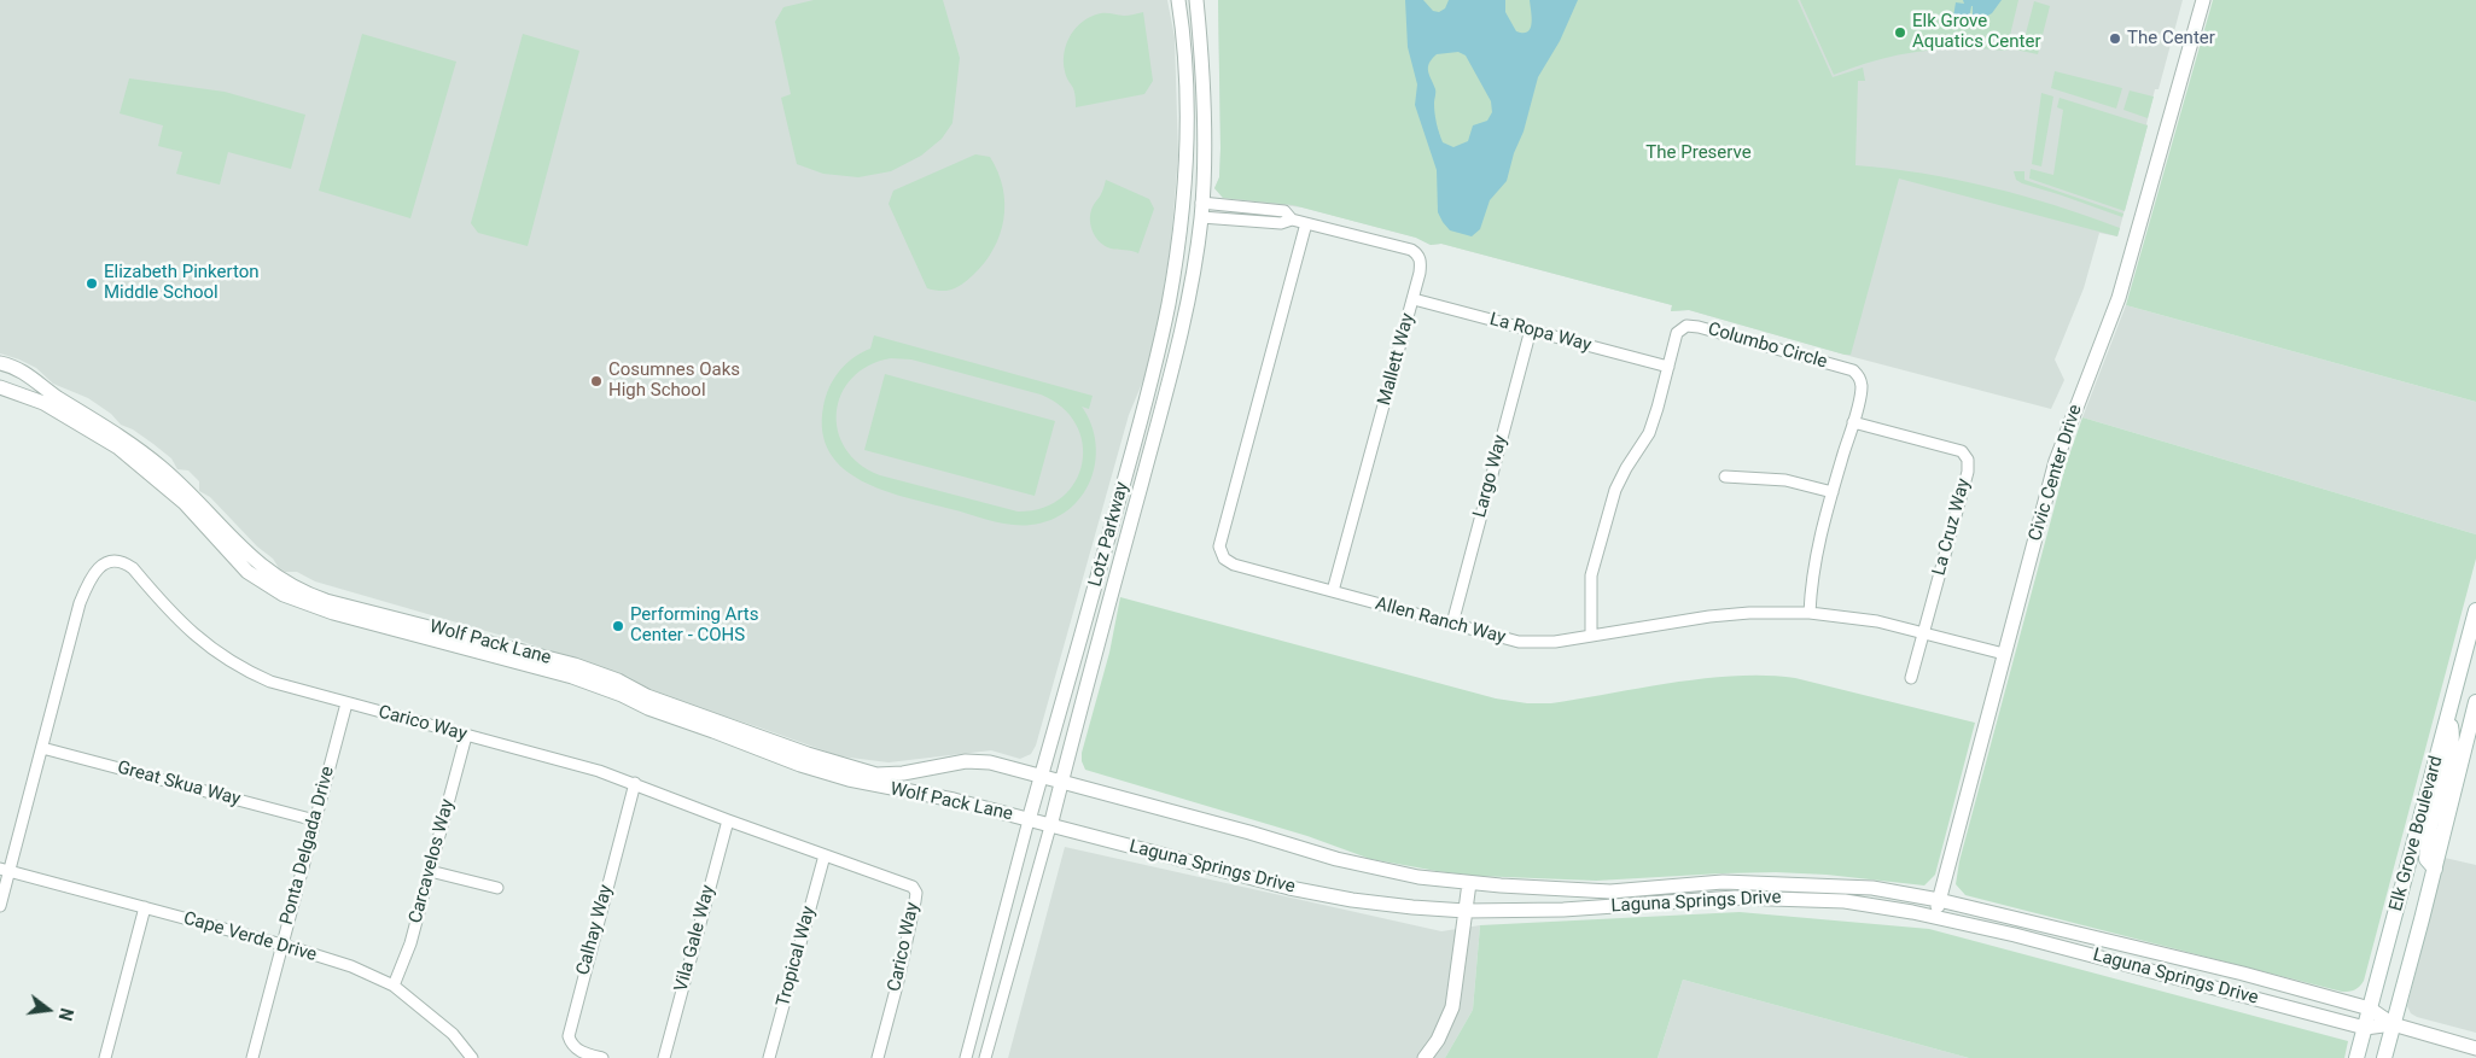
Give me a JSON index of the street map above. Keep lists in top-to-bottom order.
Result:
{
  "streets": {
    "main road": ["Elk Grove Boulevard"],
    "street": [
      "La Ropa Way",
      "Columbo Circle",
      "Mallett Way",
      "Civic Center Drive",
      "Largo Way",
      "La Cruz Way",
      "Lotz Parkway",
      "Allen Ranch Way",
      "Wolf Pack Lane",
      "Carico Way",
      "Great Skua Way",
      "Ponta Delgada Drive",
      "Carcavelos Way",
      "Laguna Springs Drive",
      "Calhay Way",
      "Cape Verde Drive",
      "Vila Gale Way",
      "Tropical Way"
    ]
  },
  "crossings": [
    ["La Ropa Way", "Columbo Circle"],
    ["La Ropa Way", "Mallett Way"],
    ["La Ropa Way", "Largo Way"],
    ["Columbo Circle", "La Cruz Way"],
    ["Columbo Circle", "Allen Ranch Way"],
    ["Mallett Way", "Lotz Parkway"],
    ["Mallett Way", "Allen Ranch Way"],
    ["Civic Center Drive", "Allen Ranch Way"],
    ["Civic Center Drive", "Laguna Springs Drive"],
    ["Largo Way", "Allen Ranch Way"],
    ["La Cruz Way", "Allen Ranch Way"],
    ["Lotz Parkway", "Wolf Pack Lane"],
    ["Lotz Parkway", "Laguna Springs Drive"],
    ["Wolf Pack Lane", "Laguna Springs Drive"],
    ["Carico Way", "Great Skua Way"],
    ["Carico Way", "Ponta Delgada Drive"],
    ["Carico Way", "Carcavelos Way"],
    ["Carico Way", "Calhay Way"],
    ["Carico Way", "Cape Verde Drive"],
    ["Carico Way", "Vila Gale Way"],
    ["Carico Way", "Tropical Way"],
    ["Great Skua Way", "Ponta Delgada Drive"],
    ["Elk Grove Boulevard", "Laguna Springs Drive"],
    ["Ponta Delgada Drive", "Cape Verde Drive"],
    ["Carcavelos Way", "Cape Verde Drive"]
  ],
  "parks": ["The Preserve"],
  "places": [
    "Elk Grove Aquatics Center",
    "The Center",
    "Elizabeth Pinkerton Middle School",
    "Cosumnes Oaks High School",
    "Performing Arts Center - COHS"
  ],
  "north": "right"
}
